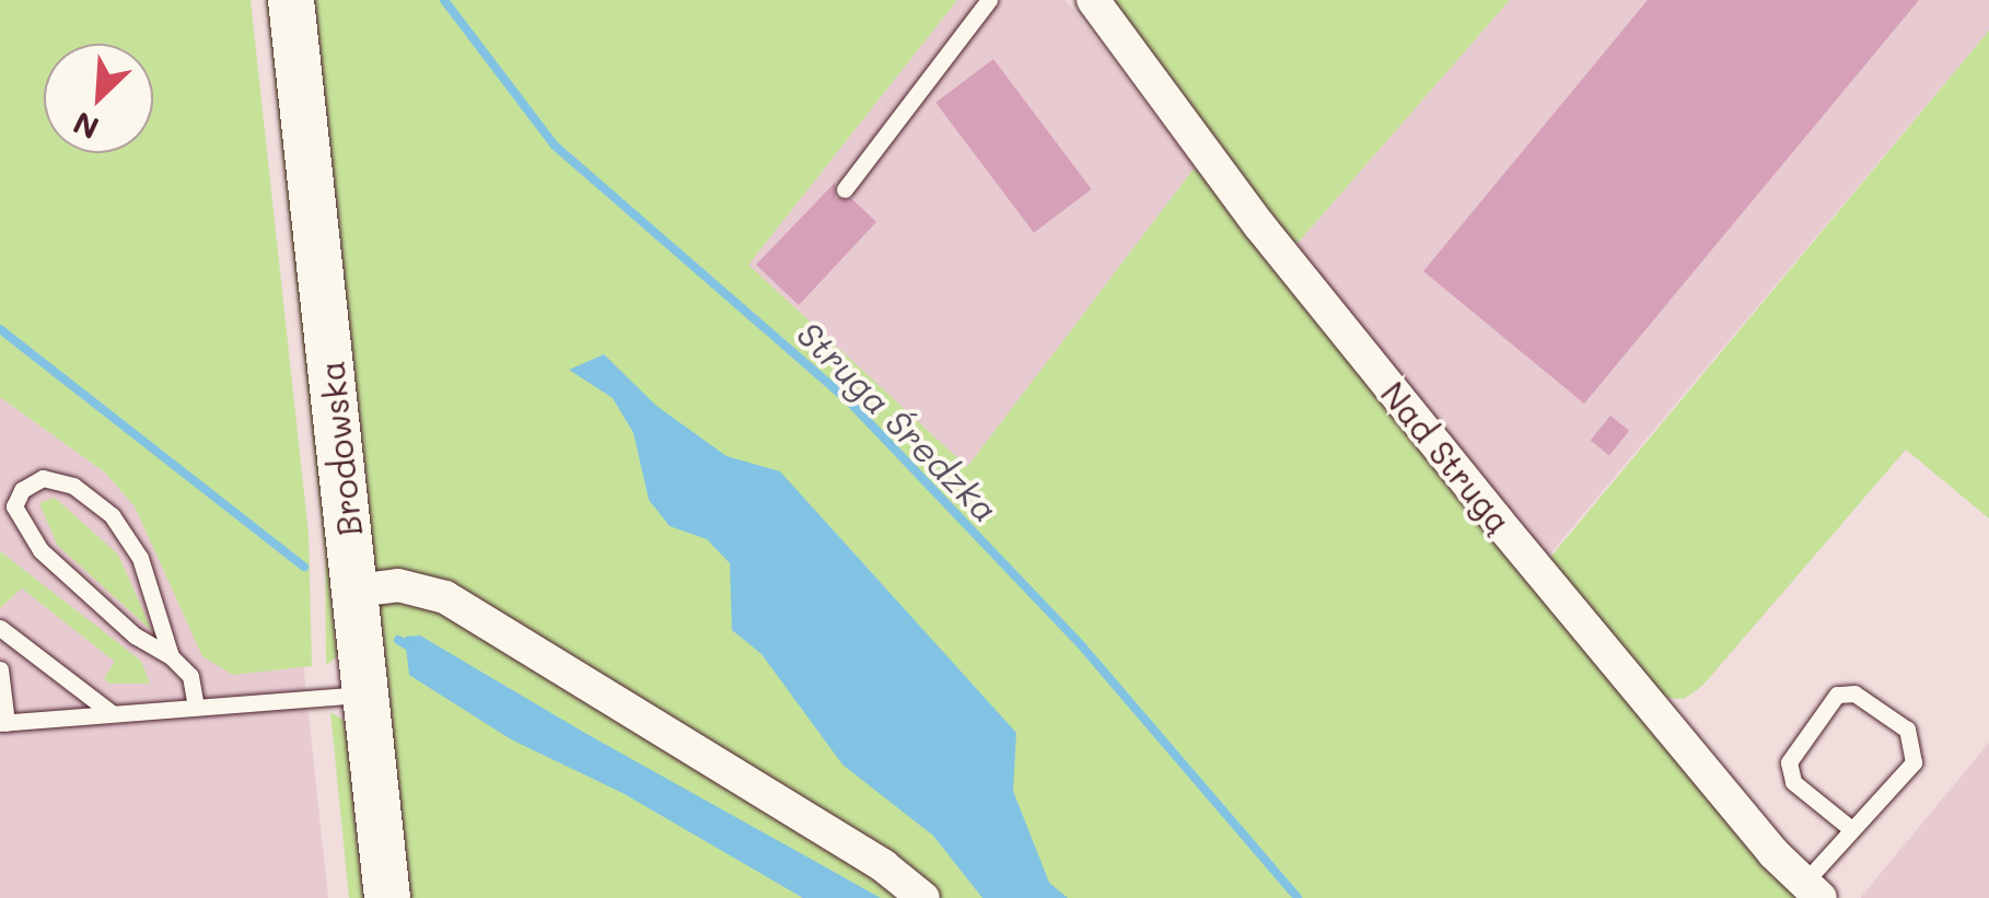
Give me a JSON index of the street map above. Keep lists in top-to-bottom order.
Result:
{
  "streets": {
    "street": ["Brodowska", "Nad Strugą"]
  },
  "water": ["Struga Średzka"],
  "north": "bottom left"
}
